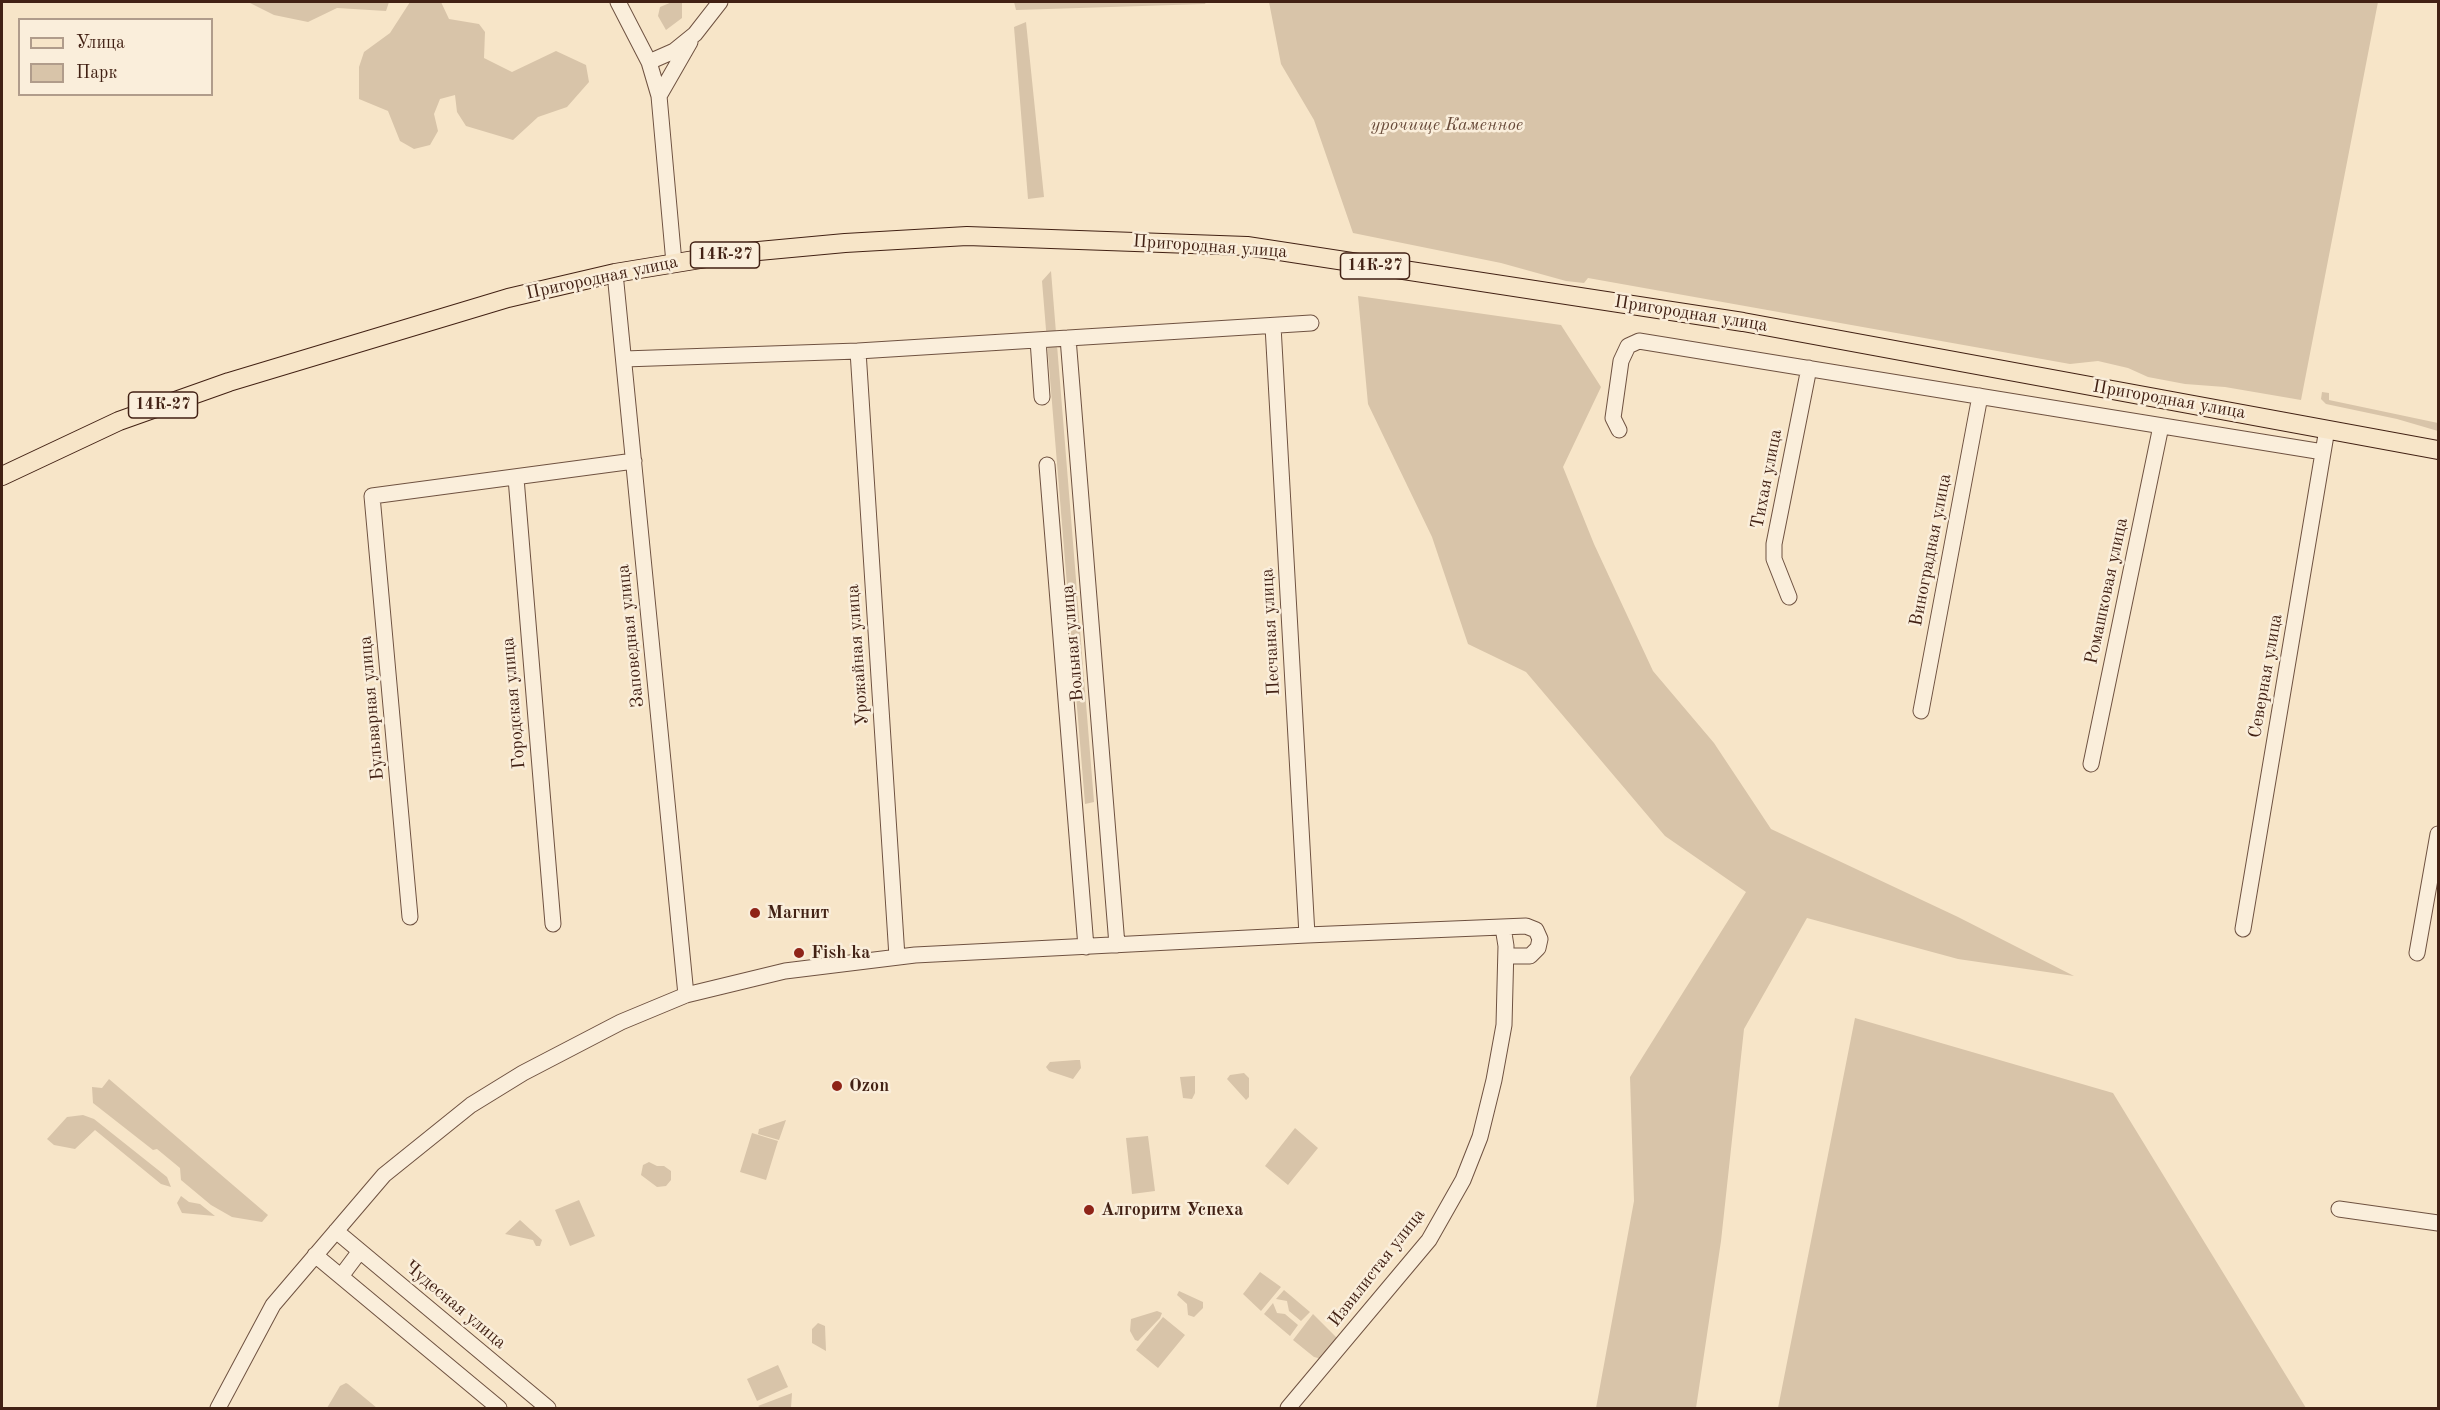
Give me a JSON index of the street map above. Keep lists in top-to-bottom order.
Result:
{
  "streets": {
    "main road": ["Пригородная улица", "14К-27"],
    "street": [
      "Тихая улица",
      "Виноградная улица",
      "Ромашковая улица",
      "Песчаная улица",
      "Заповедная улица",
      "Вольная улица",
      "Урожайная улица",
      "Северная улица",
      "Городская улица",
      "Бульварная улица",
      "Извилистая улица",
      "Чудесная улица"
    ]
  },
  "crossings": [
    ["Пригородная улица", "Тихая улица"],
    ["Пригородная улица", "Виноградная улица"],
    ["Пригородная улица", "Ромашковая улица"],
    ["Пригородная улица", "Заповедная улица"],
    ["Пригородная улица", "Северная улица"],
    ["Городская улица", "Бульварная улица"]
  ],
  "parks": ["урочище Каменное"],
  "places": [
    "Магнит",
    "Fish ka",
    "Ozon",
    "Алгоритм Успеха"
  ],
  "legend": ["Улица", "Парк"]
}
